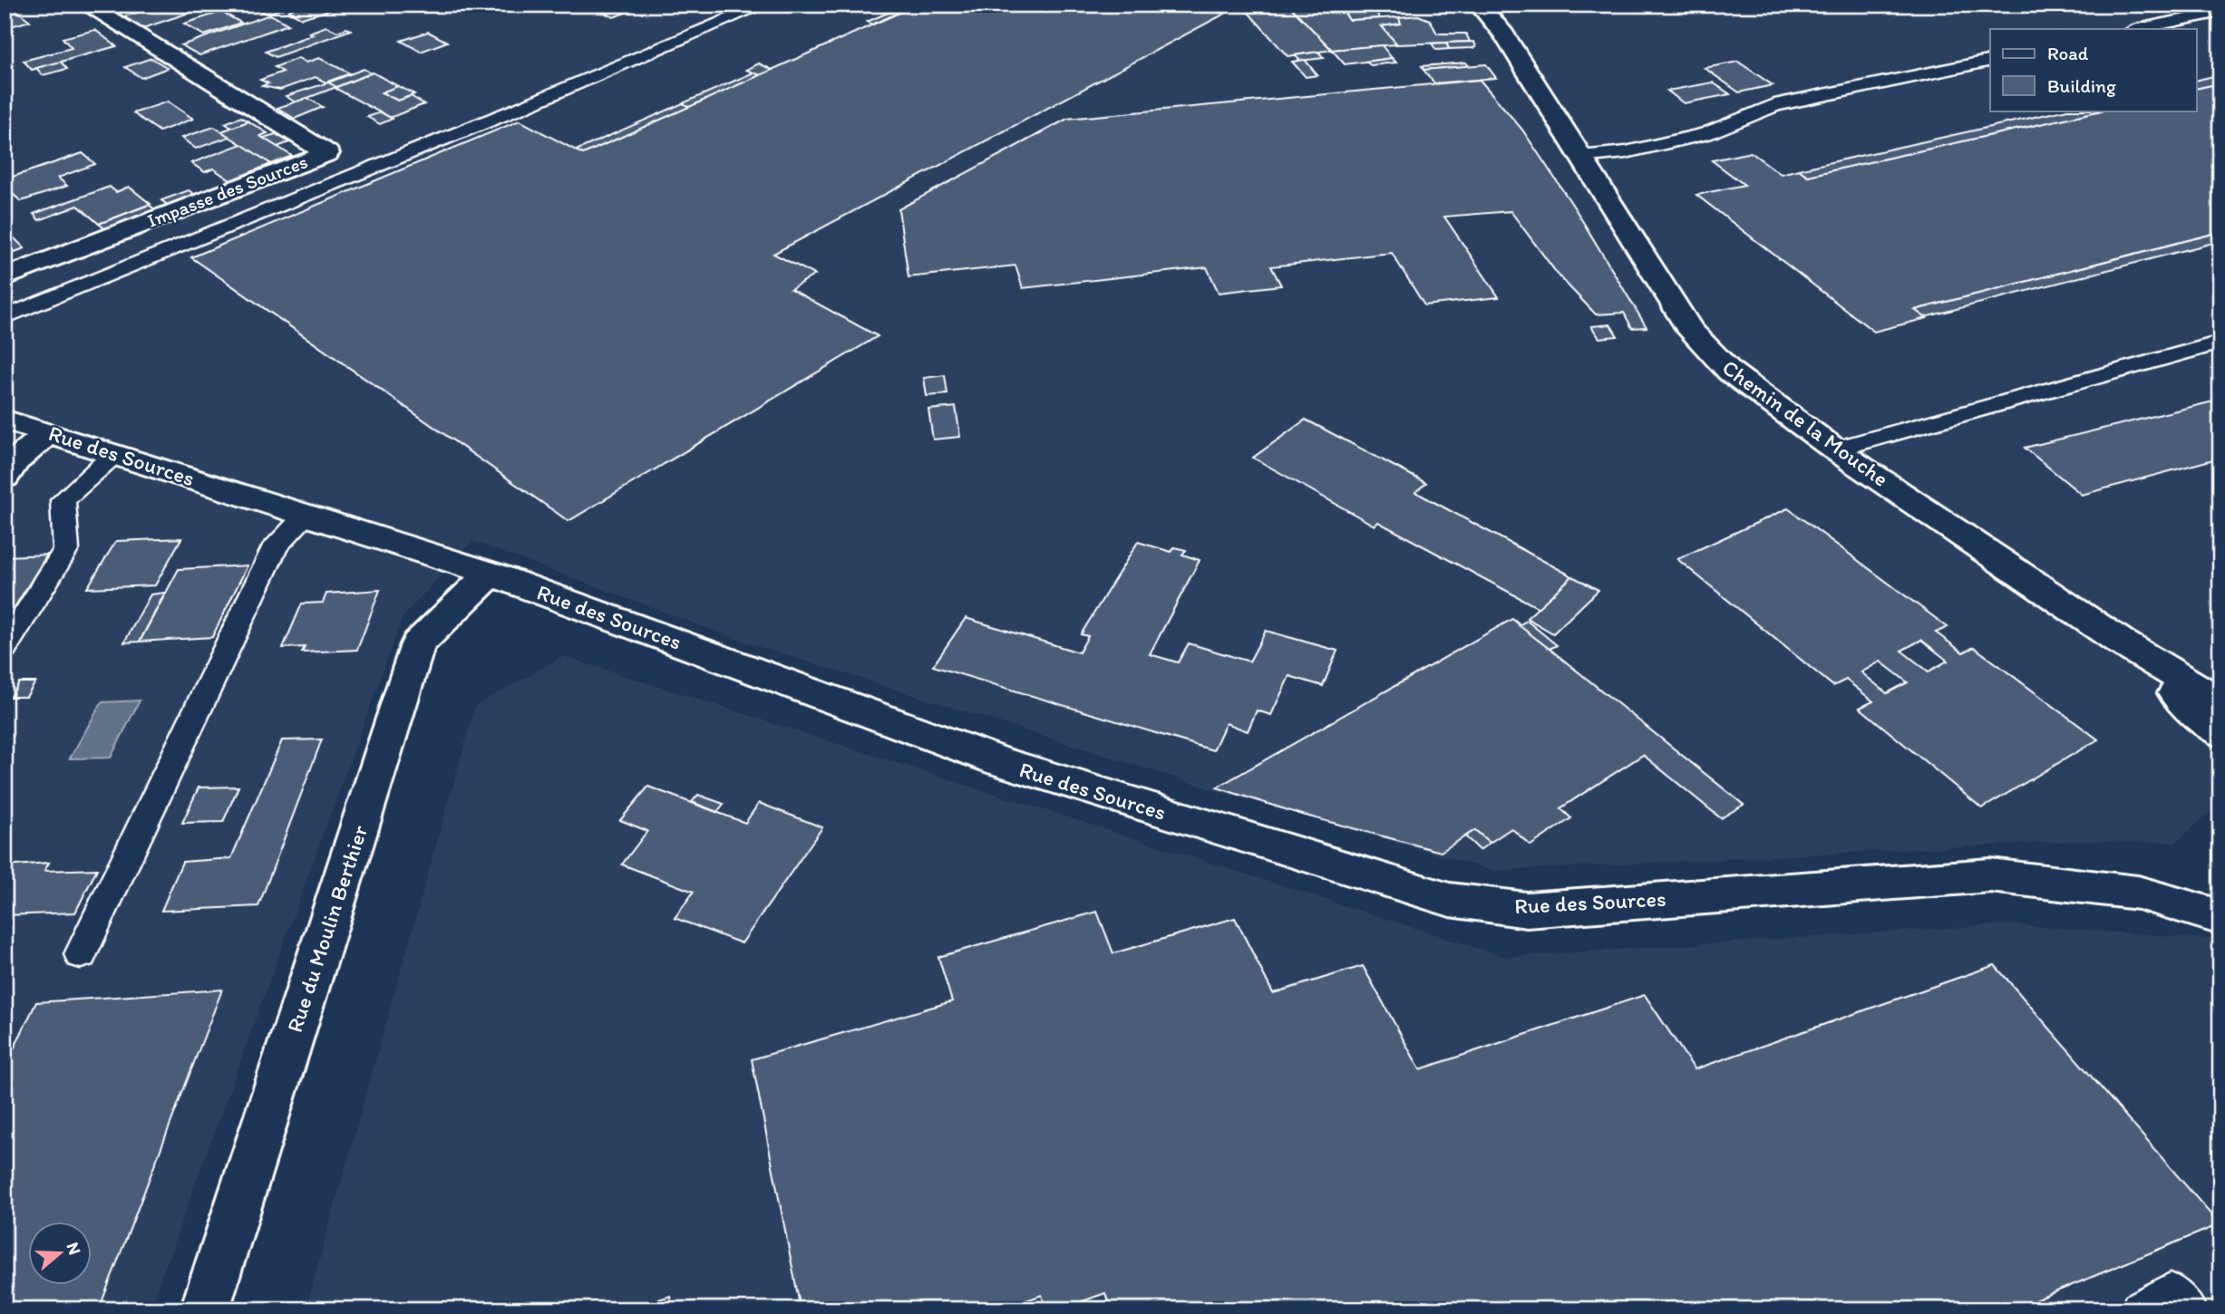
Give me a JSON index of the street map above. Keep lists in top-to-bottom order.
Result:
{
  "streets": {
    "street": [
      "Impasse des Sources",
      "Chemin de la Mouche",
      "Rue des Sources",
      "Rue du Moulin Berthier"
    ]
  },
  "crossings": [
    ["Rue des Sources", "Rue du Moulin Berthier"]
  ],
  "legend": ["Road", "Building"],
  "north": "right"
}
